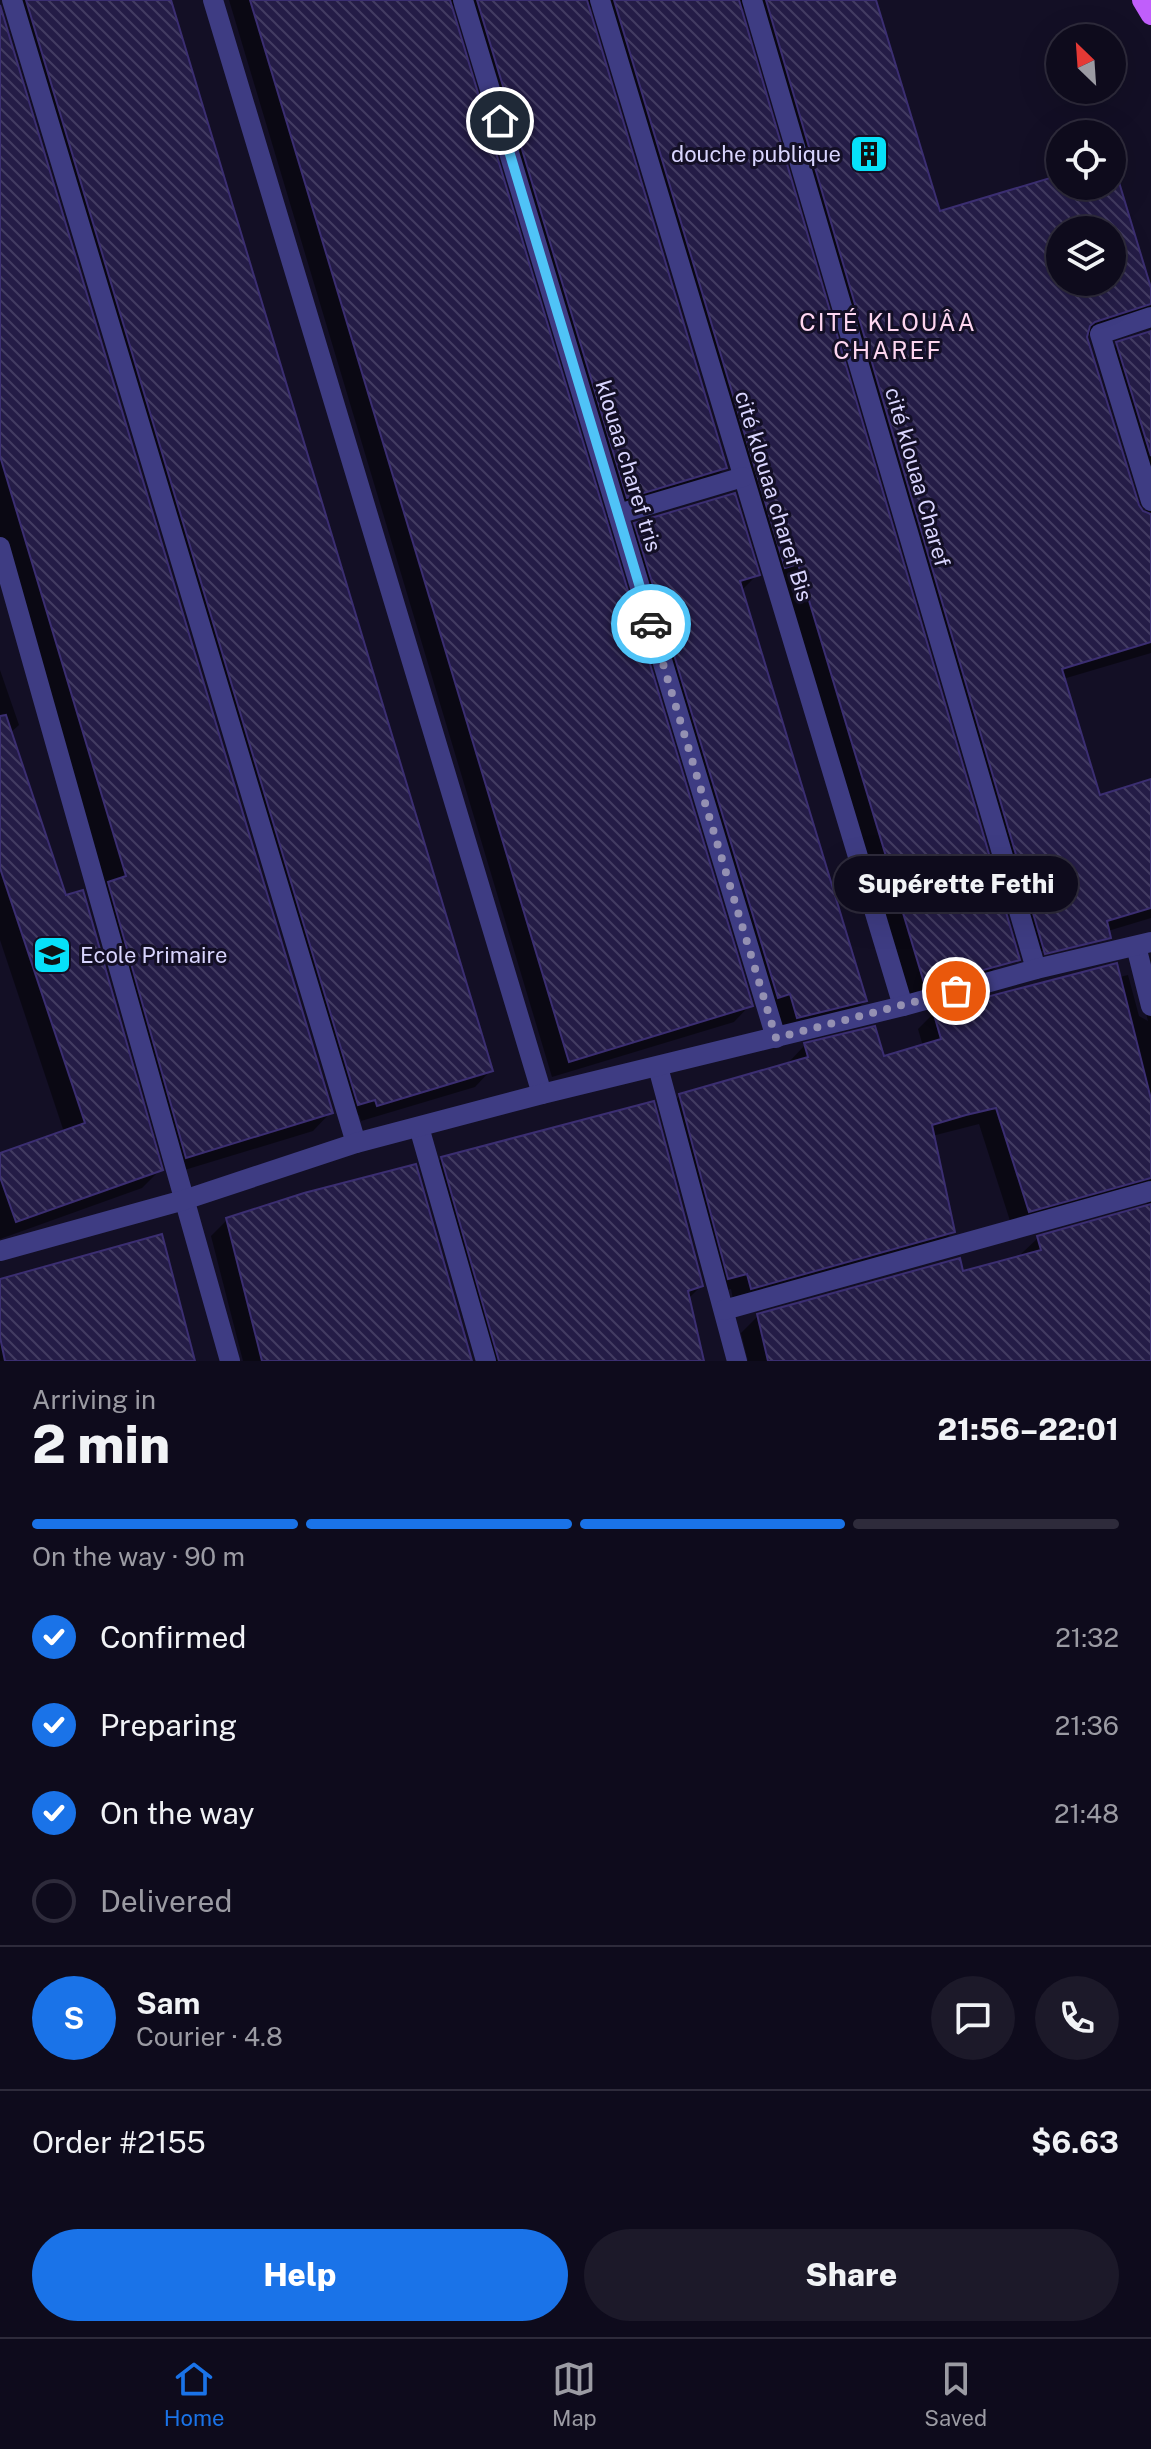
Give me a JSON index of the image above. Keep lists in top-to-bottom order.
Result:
{
  "streets": {
    "street": ["klouaa charef tris", "cité klouaa Charef", "cité klouaa charef Bis"]
  },
  "districts": ["CITÉ KLOUÂA CHAREF"],
  "places": {
    "building": ["douche publique"],
    "school or university": ["Ecole Primaire"],
    "other": ["Supérette Fethi"]
  },
  "north": "top left",
  "page": {
    "bubble": "Supérette Fethi",
    "heading": ["2 min", "Arriving in", "21:56–22:01"],
    "panel": [
      "Sam",
      "Courier · 4.8",
      "Order #2155",
      "$6.63"
    ],
    "bar": "On the way · 90 m",
    "list": [
      ["Confirmed", "21:32"],
      ["Preparing", "21:36"],
      ["On the way", "21:48"],
      "Delivered"
    ],
    "round": "S",
    "buttons": ["Help", "Share"],
    "tabs": ["Home", "Map", "Saved"]
  }
}
